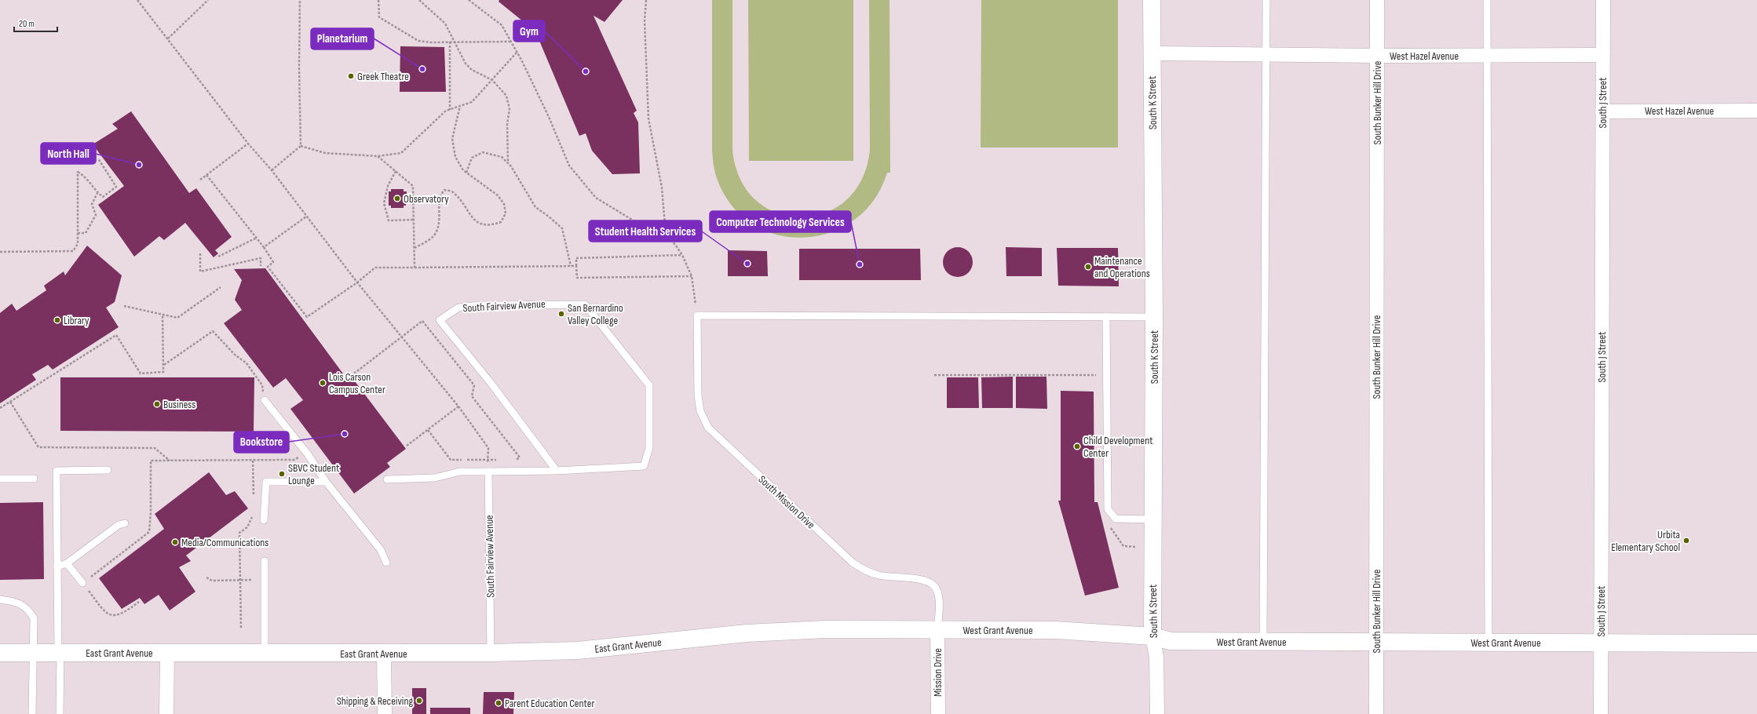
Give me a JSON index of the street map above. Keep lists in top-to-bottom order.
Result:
{
  "streets": {
    "street": [
      "West Hazel Avenue",
      "South K Street",
      "South Bunker Hill Drive",
      "South J Street",
      "West Grant Avenue",
      "East Grant Avenue",
      "Mission Drive"
    ],
    "lane": ["South Fairview Avenue", "South Mission Drive"]
  },
  "crossings": [
    ["West Hazel Avenue", "South K Street"],
    ["West Hazel Avenue", "South Bunker Hill Drive"],
    ["West Hazel Avenue", "South J Street"],
    ["South K Street", "West Grant Avenue"],
    ["South Bunker Hill Drive", "West Grant Avenue"],
    ["South J Street", "West Grant Avenue"],
    ["South Fairview Avenue", "East Grant Avenue"],
    ["South Mission Drive", "West Grant Avenue"],
    ["South Mission Drive", "Mission Drive"],
    ["West Grant Avenue", "East Grant Avenue"],
    ["West Grant Avenue", "Mission Drive"]
  ],
  "places": [
    "Planetarium",
    "Gym",
    "Greek Theatre",
    "North Hall",
    "Observatory",
    "Student Health Services",
    "Computer Technology Services",
    "Maintenance and Operations",
    "San Bernardino Valley College",
    "Library",
    "Lois Carson Campus Center",
    "Business",
    "Bookstore",
    "Child Development Center",
    "SBVC Student Lounge",
    "Urbita Elementary School",
    "Media/Communications",
    "Shipping & Receiving",
    "Parent Education Center"
  ],
  "scale_bar": "20 m"
}
